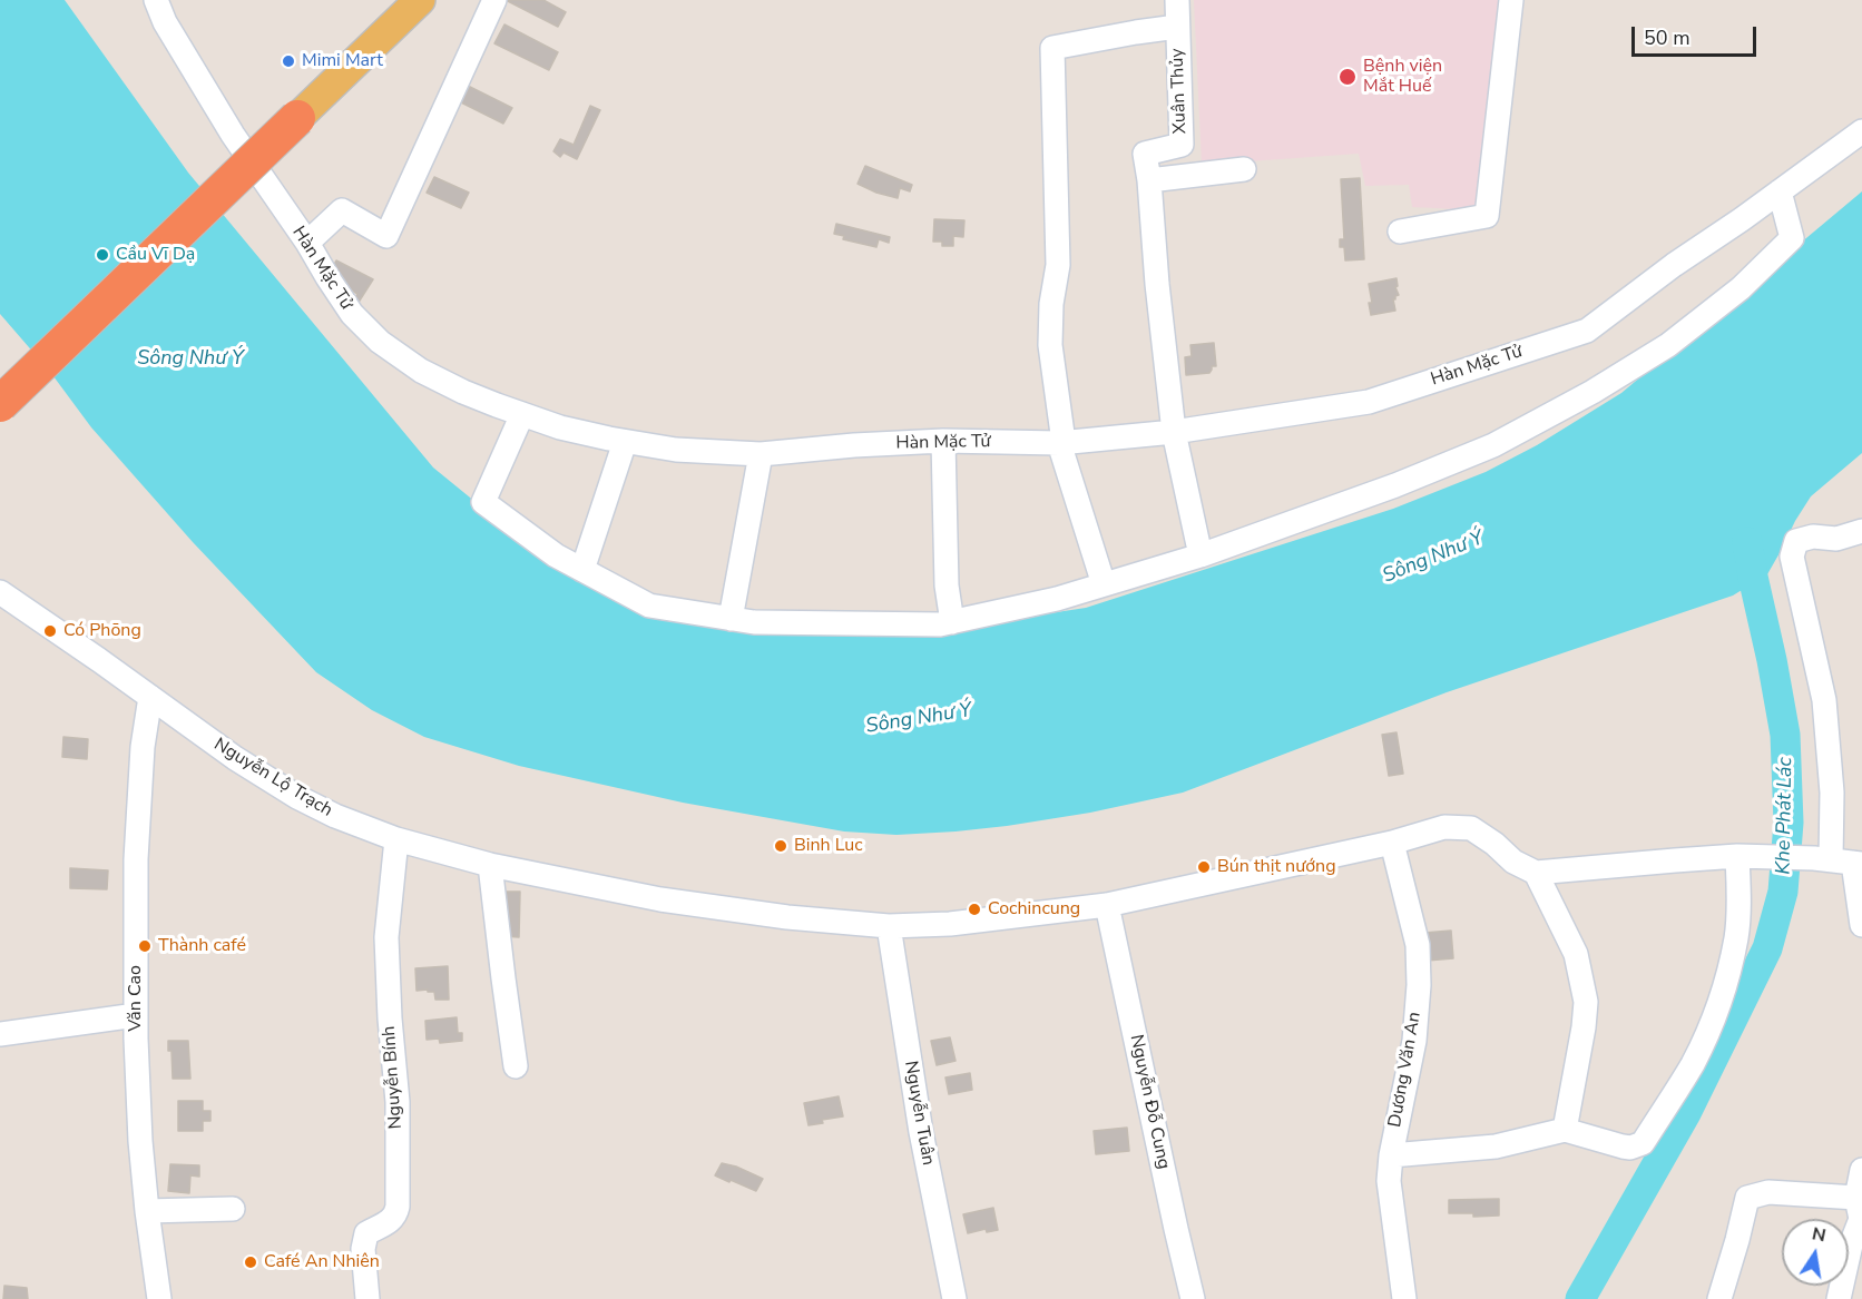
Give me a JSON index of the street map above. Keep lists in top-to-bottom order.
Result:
{
  "streets": {
    "street": [
      "Xuân Thủy",
      "Hàn Mặc Tử",
      "Nguyễn Lộ Trạch",
      "Văn Cao",
      "Dương Văn An",
      "Nguyễn Bính",
      "Nguyễn Đỗ Cung",
      "Nguyễn Tuân"
    ]
  },
  "crossings": [
    ["Nguyễn Lộ Trạch", "Văn Cao"],
    ["Nguyễn Lộ Trạch", "Dương Văn An"],
    ["Nguyễn Lộ Trạch", "Nguyễn Bính"],
    ["Nguyễn Lộ Trạch", "Nguyễn Đỗ Cung"],
    ["Nguyễn Lộ Trạch", "Nguyễn Tuân"]
  ],
  "water": ["Sông Như Ý", "Khe Phát Lác"],
  "places": [
    "Mimi Mart",
    "Bệnh viện Mắt Huế",
    "Cầu Vĩ Dạ",
    "Có Phōng",
    "Binh Luc",
    "Bún thịt nướng",
    "Cochincung",
    "Thành café",
    "Café An Nhiên"
  ],
  "scale_bar": "50 m",
  "north": "top"
}
